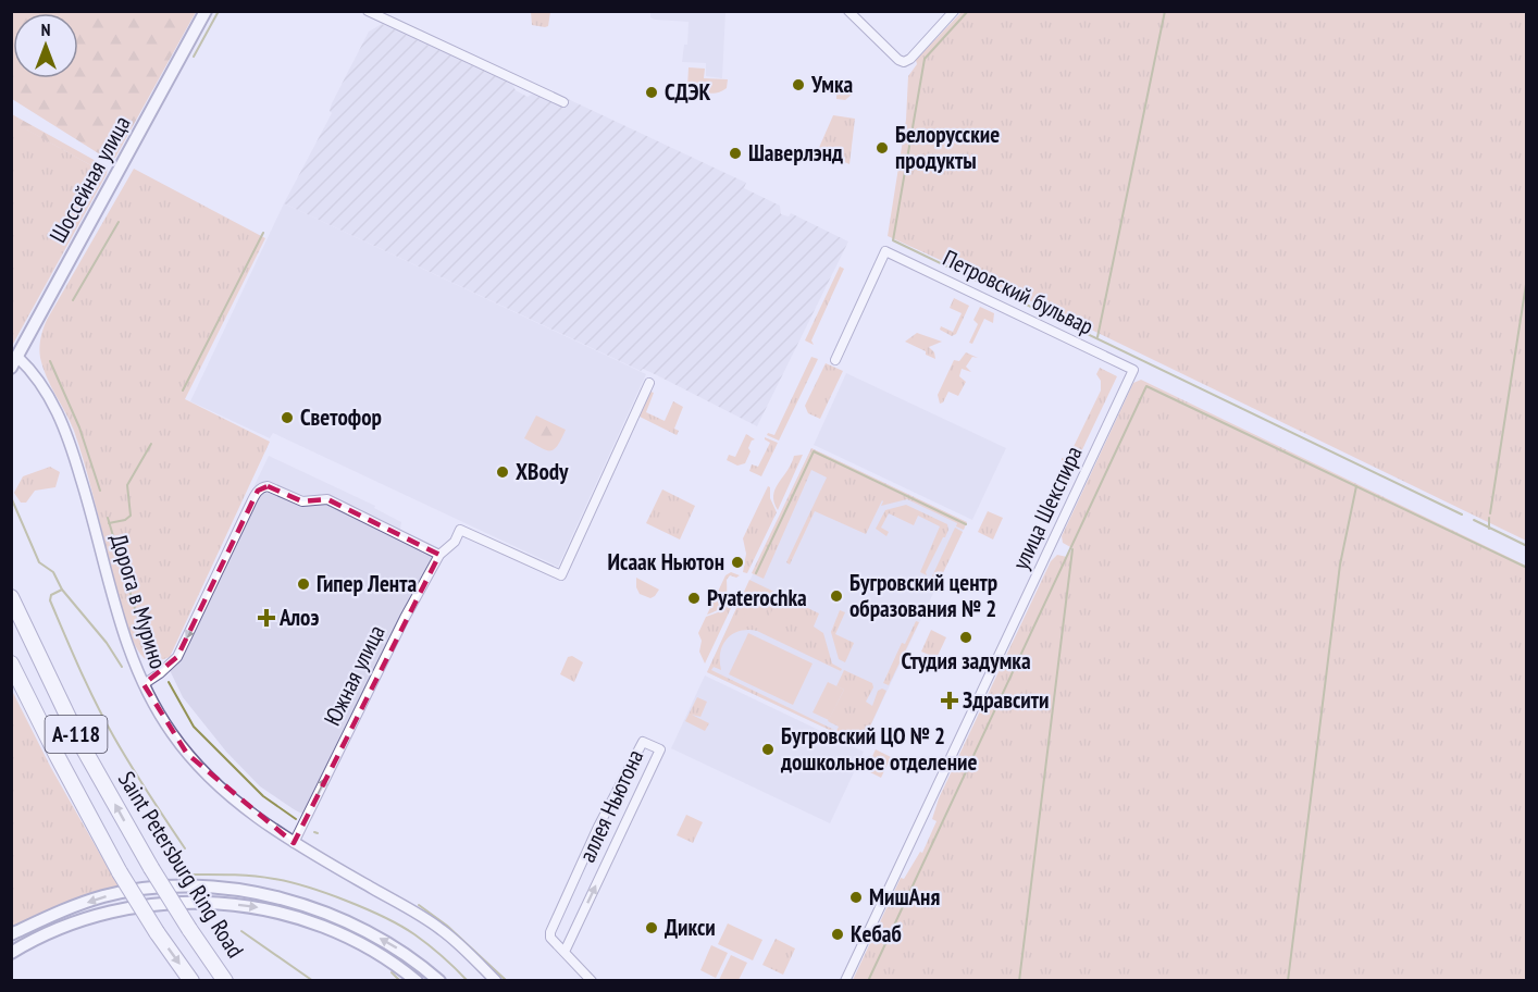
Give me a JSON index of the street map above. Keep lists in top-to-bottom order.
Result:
{
  "streets": {
    "highway": ["А-118", "Saint Petersburg Ring Road"],
    "main road": ["Шоссейная улица"],
    "street": [
      "Петровский бульвар",
      "улица Шекспира",
      "Дорога в Мурино",
      "Южная улица",
      "аллея Ньютона"
    ]
  },
  "crossings": [
    ["Шоссейная улица", "Дорога в Мурино"],
    ["Петровский бульвар", "улица Шекспира"],
    ["Дорога в Мурино", "Южная улица"]
  ],
  "one_way": ["Южная улица"],
  "places": {
    "other": [
      "Умка",
      "СДЭК",
      "Белорусские продукты",
      "Шаверлэнд",
      "Светофор",
      "XBody",
      "Исаак Ньютон",
      "Гипер Лента",
      "Бугровский центр образования № 2",
      "Pyaterochka",
      "Студия задумка",
      "Бугровский ЦО № 2 дошкольное отделение",
      "МишАня",
      "Дикси",
      "Кебаб"
    ],
    "health": ["Алоэ", "Здравсити"]
  },
  "north": "top"
}
